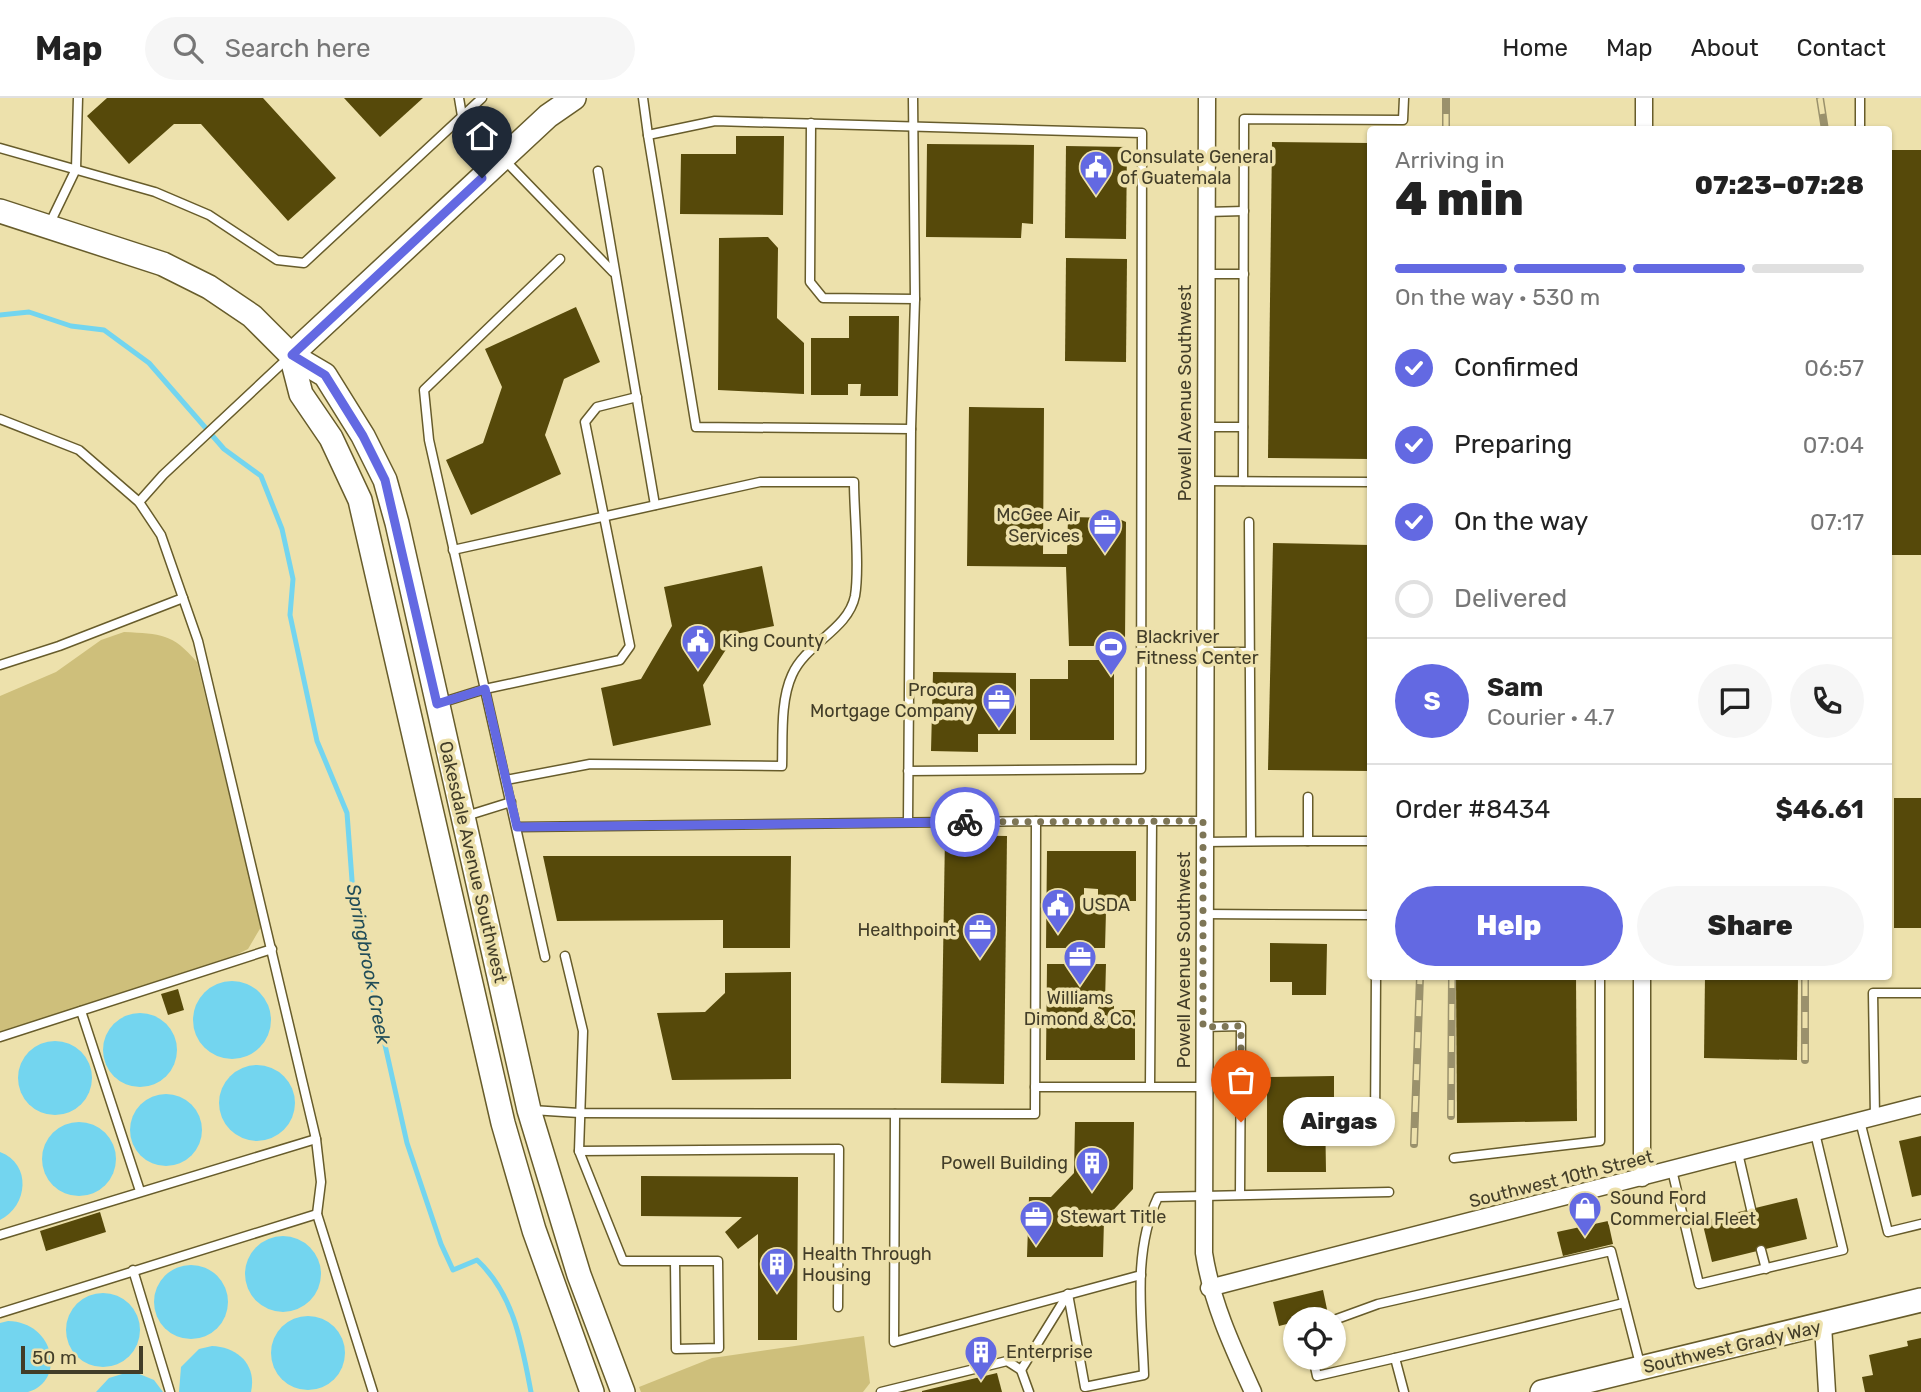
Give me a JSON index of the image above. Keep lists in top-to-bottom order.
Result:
{
  "streets": {
    "street": [
      "Powell Avenue Southwest",
      "Oakesdale Avenue Southwest",
      "Southwest 10th Street",
      "Southwest Grady Way"
    ]
  },
  "crossings": [
    ["Powell Avenue Southwest", "Southwest 10th Street"]
  ],
  "water": ["Springbrook Creek"],
  "places": {
    "public building": ["Consulate General of Guatemala", "King County", "USDA"],
    "office": [
      "McGee Air Services",
      "Procura Mortgage Company",
      "Healthpoint",
      "Williams Dimond & Co.",
      "Stewart Title"
    ],
    "sports": ["Blackriver Fitness Center"],
    "other": ["Airgas"],
    "building": ["Powell Building", "Health Through Housing", "Enterprise"],
    "shop": ["Sound Ford Commercial Fleet"]
  },
  "scale_bar": "50 m",
  "page": {
    "header": "Map",
    "search": "Search here",
    "nav": [
      "Home",
      "Map",
      "About",
      "Contact"
    ],
    "heading": ["4 min", "Arriving in", "07:23–07:28"],
    "panel": [
      "Sam",
      "Courier · 4.7",
      "Order #8434",
      "$46.61"
    ],
    "bar": "On the way · 530 m",
    "list": [
      ["Confirmed", "06:57"],
      ["Preparing", "07:04"],
      ["On the way", "07:17"],
      "Delivered"
    ],
    "round": "S",
    "buttons": ["Help", "Share"],
    "bubble": "Airgas",
    "scale": "50 m"
  }
}
